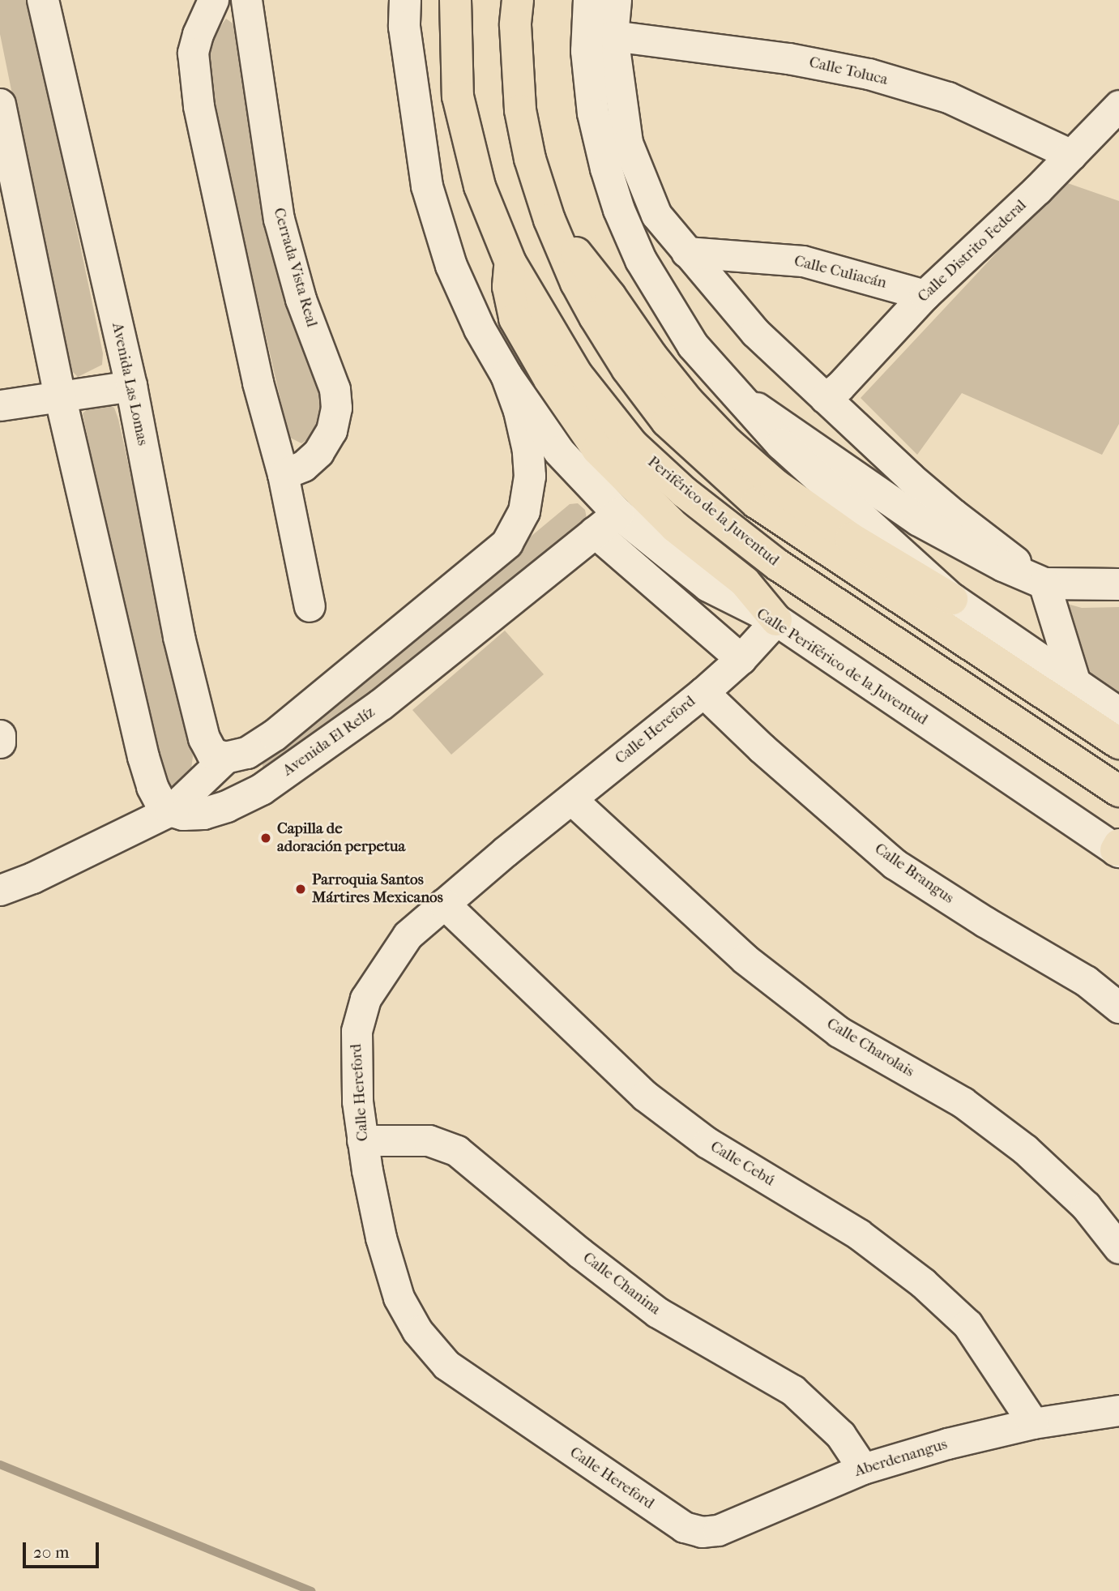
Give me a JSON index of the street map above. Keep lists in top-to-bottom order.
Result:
{
  "streets": {
    "highway": ["Periférico de la Juventud"],
    "main road": ["Avenida Las Lomas", "Calle Periférico de la Juventud", "Avenida El Relíz"],
    "street": [
      "Calle Toluca",
      "Calle Distrito Federal",
      "Cerrada Vista Real",
      "Calle Culiacán",
      "Calle Hereford",
      "Calle Brangus",
      "Calle Charolais",
      "Calle Cebú",
      "Calle Chanina",
      "Aberdenangus"
    ]
  },
  "crossings": [
    ["Calle Toluca", "Calle Distrito Federal"],
    ["Calle Distrito Federal", "Calle Culiacán"],
    ["Calle Periférico de la Juventud", "Calle Hereford"],
    ["Calle Periférico de la Juventud", "Avenida El Relíz"],
    ["Calle Hereford", "Calle Brangus"],
    ["Calle Hereford", "Calle Charolais"],
    ["Calle Hereford", "Calle Cebú"],
    ["Calle Hereford", "Calle Chanina"],
    ["Calle Hereford", "Aberdenangus"],
    ["Calle Cebú", "Aberdenangus"],
    ["Calle Chanina", "Aberdenangus"]
  ],
  "places": ["Capilla de adoración perpetua", "Parroquia Santos Mártires Mexicanos"],
  "scale_bar": "20 m"
}
